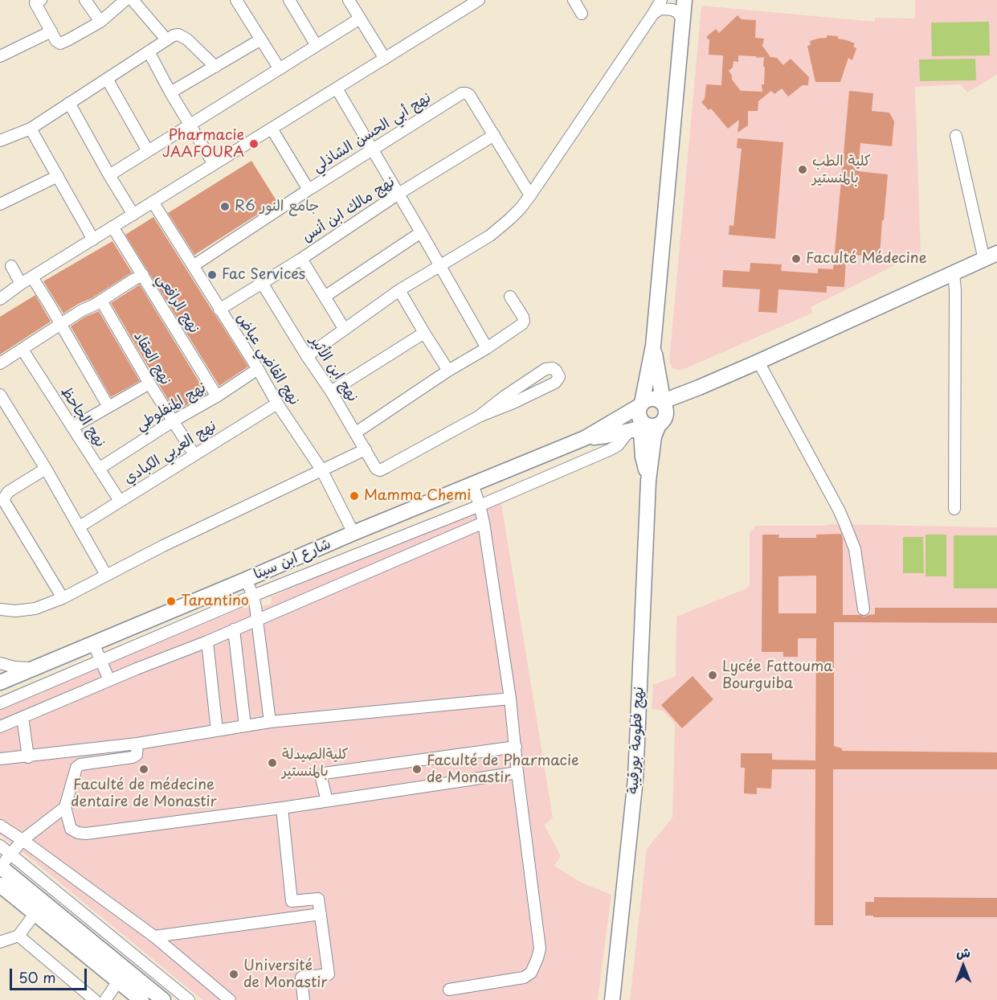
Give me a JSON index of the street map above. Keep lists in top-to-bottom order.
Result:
{
  "streets": {
    "main road": ["شارع ابن سينا", "نهج فطومة بورقيبة"],
    "street": [
      "نهج أبي الحسن الشاذلي",
      "نهج مالك ابن أنس",
      "نهج الرافعي",
      "نهج العقاد",
      "نهج القاضي عياض",
      "نهج ابن الأثير",
      "نهج المنفلوطي",
      "نهج الجاحظ",
      "نهج العربي الكبادي"
    ]
  },
  "crossings": [
    ["نهج أبي الحسن الشاذلي", "نهج مالك ابن أنس"],
    ["نهج أبي الحسن الشاذلي", "نهج القاضي عياض"],
    ["نهج مالك ابن أنس", "نهج القاضي عياض"],
    ["نهج مالك ابن أنس", "نهج ابن الأثير"],
    ["نهج الرافعي", "نهج المنفلوطي"],
    ["نهج العقاد", "نهج المنفلوطي"],
    ["نهج العقاد", "نهج العربي الكبادي"],
    ["نهج القاضي عياض", "نهج المنفلوطي"],
    ["نهج القاضي عياض", "نهج العربي الكبادي"],
    ["نهج القاضي عياض", "شارع ابن سينا"],
    ["نهج المنفلوطي", "نهج الجاحظ"],
    ["نهج الجاحظ", "نهج العربي الكبادي"]
  ],
  "places": [
    "Pharmacie JAAFOURA",
    "كلية الطب بالمنستير",
    "R6 جامع النور",
    "Faculté Médecine",
    "Fac Services",
    "Mamma Chemi",
    "Tarantino",
    "Lycée Fattouma Bourguiba",
    "كليةالصيدلة بالمنستير",
    "Faculté de médecine dentaire de Monastir",
    "Faculté de Pharmacie de Monastir",
    "Université de Monastir"
  ],
  "scale_bar": "50 m",
  "north": "top"
}
